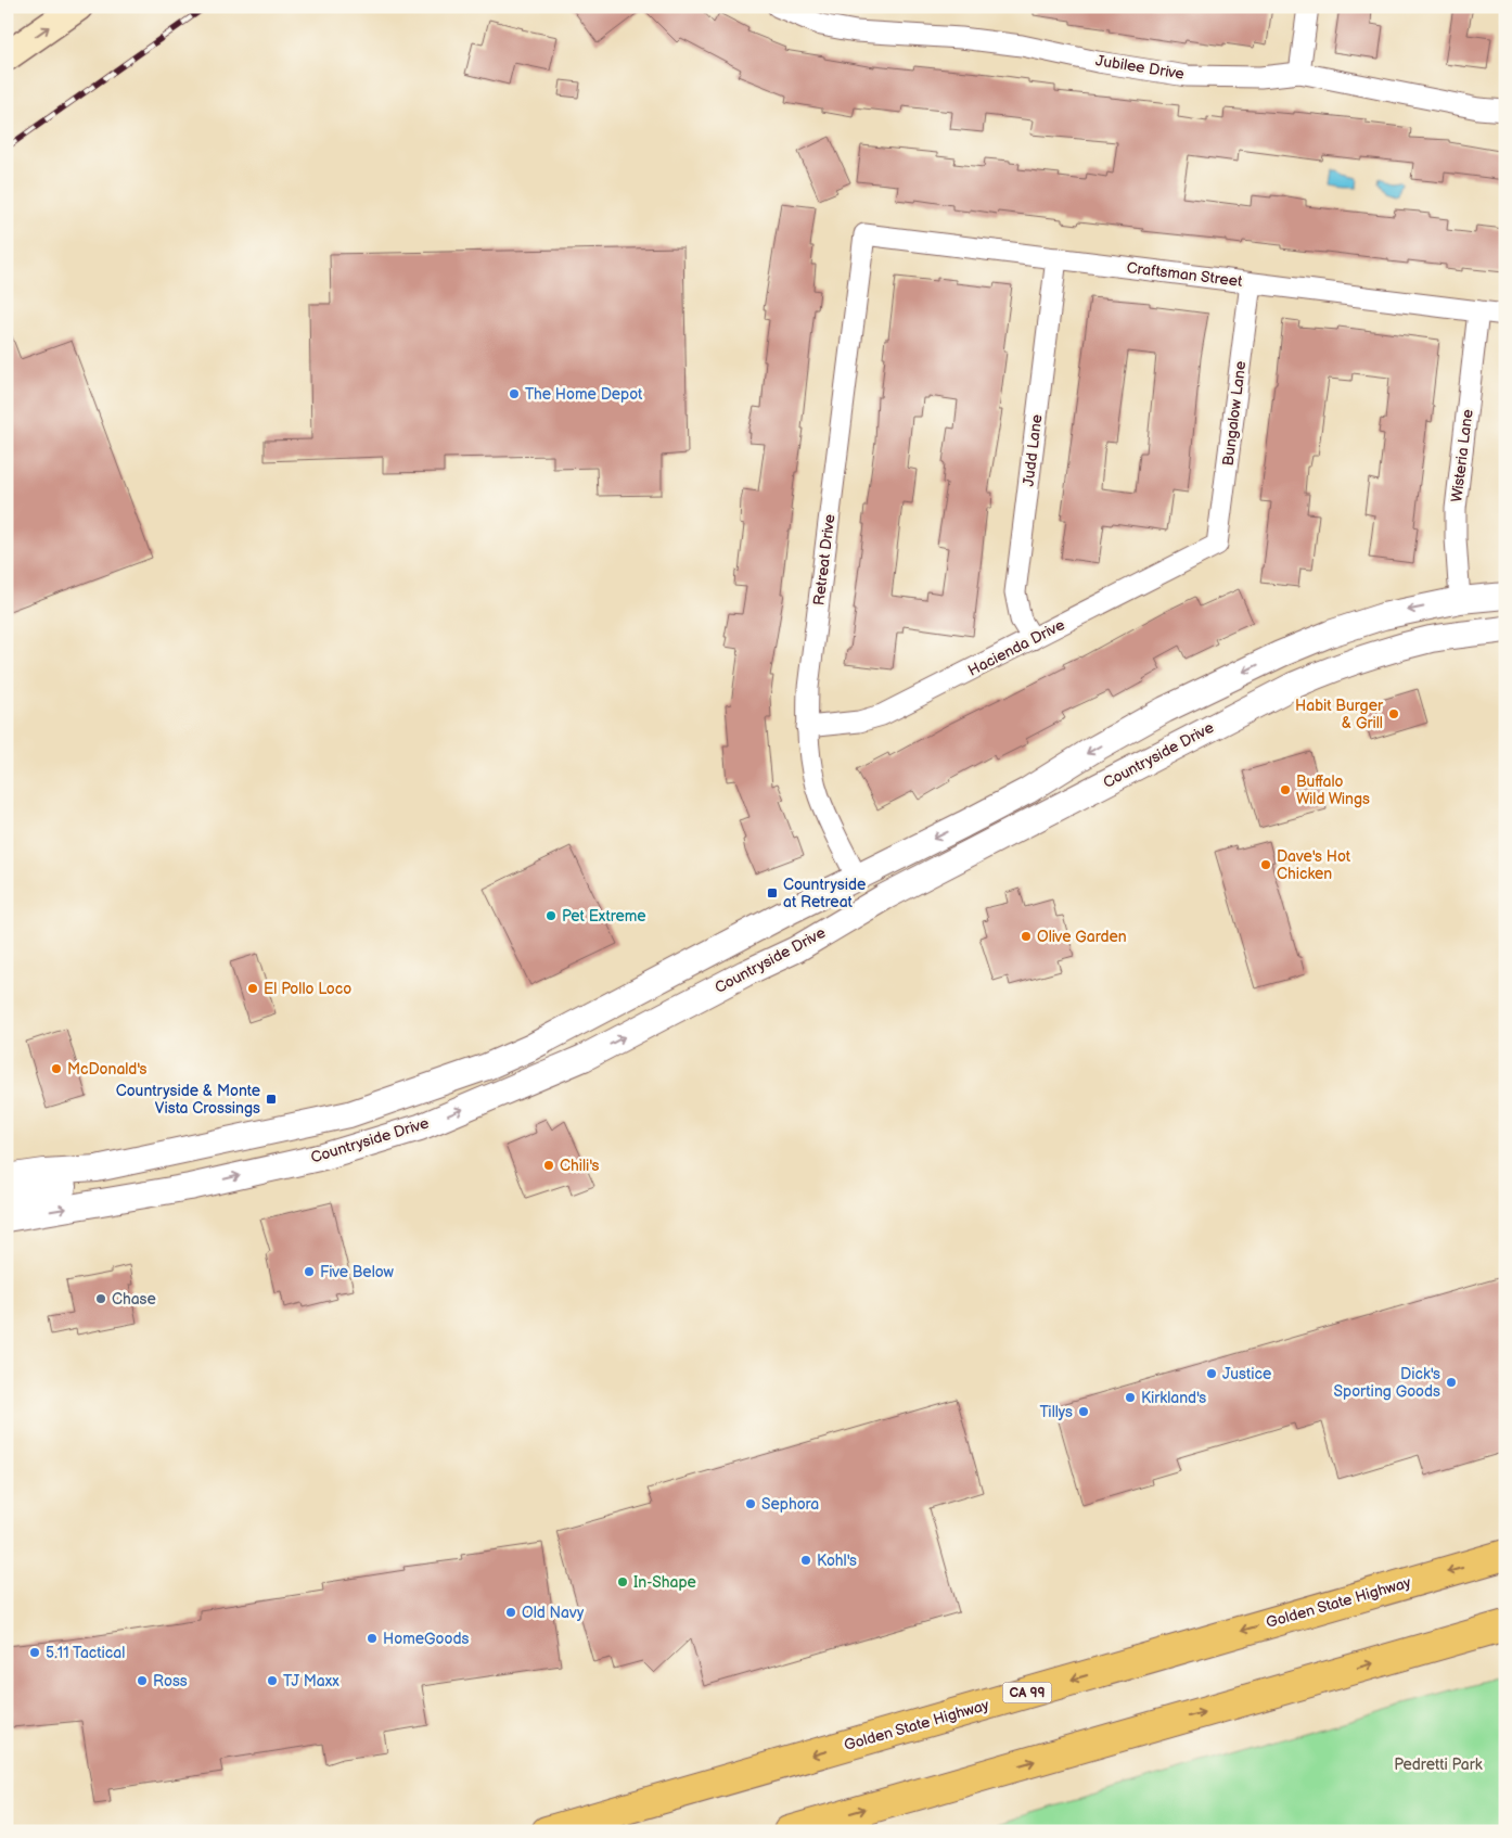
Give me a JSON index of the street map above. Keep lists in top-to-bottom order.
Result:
{
  "streets": {
    "highway": ["Golden State Highway", "CA 99"],
    "street": [
      "Jubilee Drive",
      "Craftsman Street",
      "Bungalow Lane",
      "Judd Lane",
      "Wisteria Lane",
      "Retreat Drive",
      "Hacienda Drive",
      "Countryside Drive"
    ]
  },
  "crossings": [
    ["Craftsman Street", "Bungalow Lane"],
    ["Craftsman Street", "Judd Lane"],
    ["Craftsman Street", "Wisteria Lane"],
    ["Craftsman Street", "Retreat Drive"],
    ["Bungalow Lane", "Hacienda Drive"],
    ["Judd Lane", "Hacienda Drive"],
    ["Wisteria Lane", "Countryside Drive"],
    ["Retreat Drive", "Hacienda Drive"],
    ["Retreat Drive", "Countryside Drive"]
  ],
  "parks": ["Pedretti Park"],
  "places": {
    "other": [
      "The Home Depot",
      "Habit Burger & Grill",
      "Buffalo Wild Wings",
      "Dave's Hot Chicken",
      "Pet Extreme",
      "Olive Garden",
      "El Pollo Loco",
      "McDonald's",
      "Chili's",
      "Five Below",
      "Chase",
      "Justice",
      "Dick's Sporting Goods",
      "Kirkland's",
      "Tillys",
      "Sephora",
      "Kohl's",
      "In-Shape",
      "Old Navy",
      "HomeGoods",
      "5.11 Tactical",
      "Ross",
      "TJ Maxx"
    ],
    "transit": ["Countryside at Retreat", "Countryside & Monte Vista Crossings"]
  }
}
